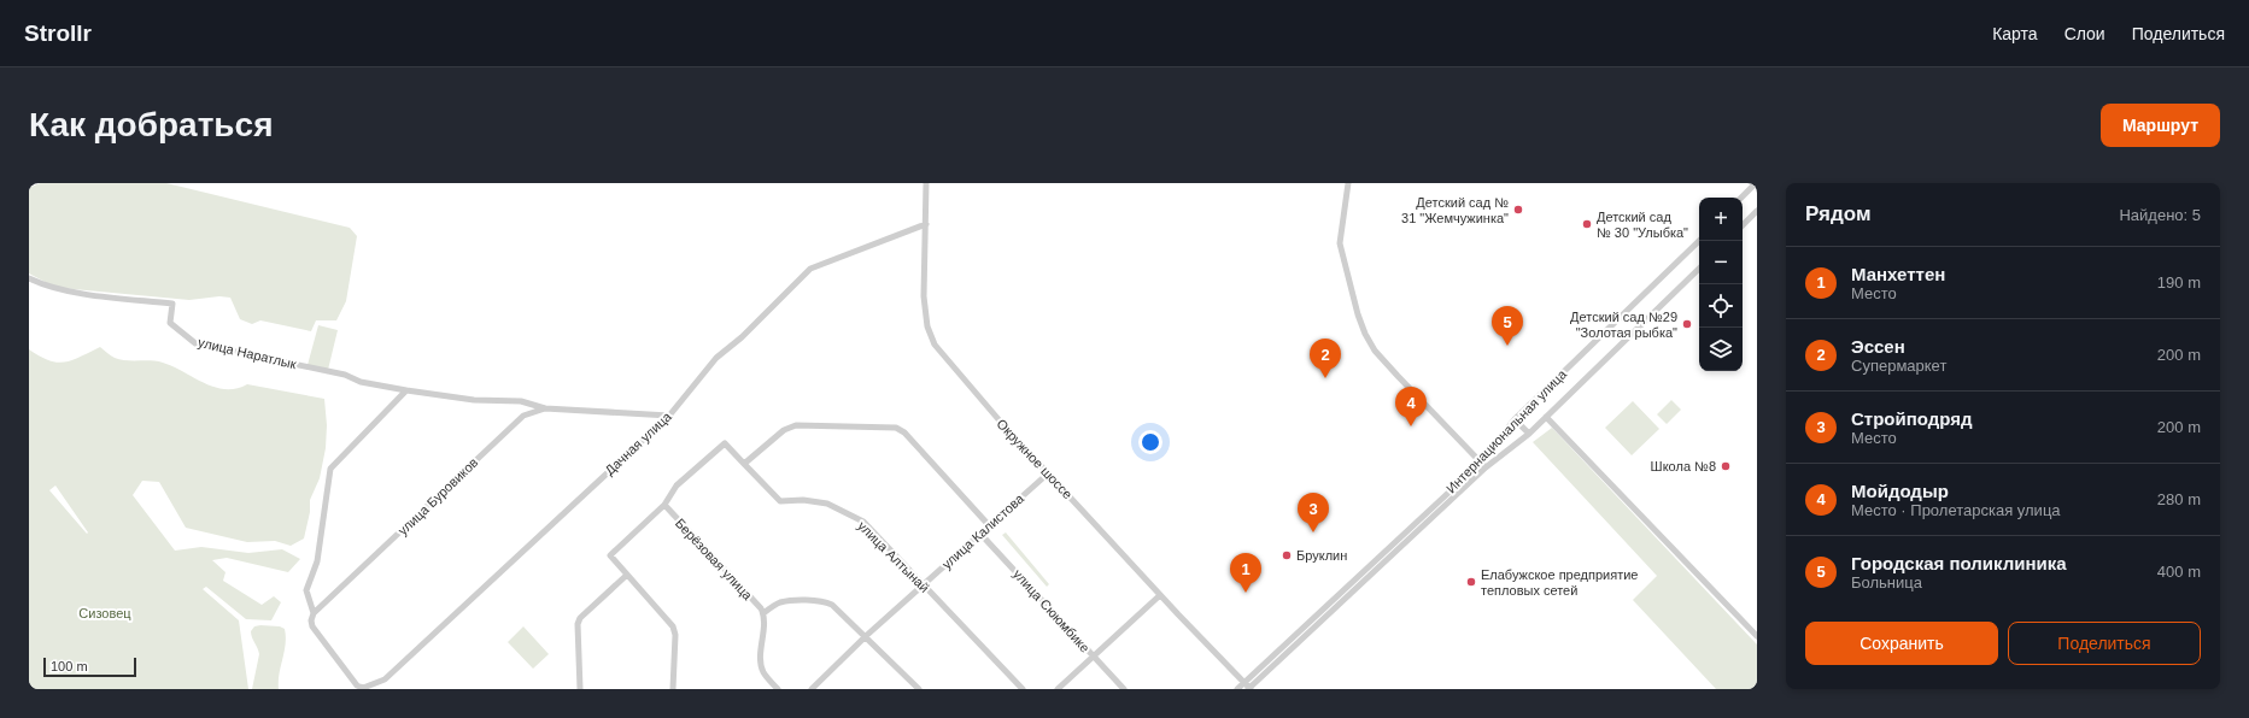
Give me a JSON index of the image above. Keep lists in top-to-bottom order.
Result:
{
  "streets": {
    "street": [
      "улица Наратлык",
      "Интернациональная улица",
      "Дачная улица",
      "Окружное шоссе",
      "улица Буровиков",
      "улица Калистова",
      "улица Алтынай",
      "Берёзовая улица",
      "улица Сююмбике"
    ]
  },
  "crossings": [
    ["улица Наратлык", "улица Буровиков"],
    ["Интернациональная улица", "Окружное шоссе"],
    ["Дачная улица", "Окружное шоссе"],
    ["Дачная улица", "улица Буровиков"],
    ["Окружное шоссе", "улица Калистова"],
    ["улица Калистова", "улица Алтынай"],
    ["улица Калистова", "улица Сююмбике"],
    ["улица Алтынай", "Берёзовая улица"]
  ],
  "parks": ["Сизовец"],
  "places": [
    "Детский сад № 31 \"Жемчужинка\"",
    "Детский сад № 30 \"Улыбка\"",
    "Детский сад №29 \"Золотая рыбка\"",
    "Школа №8",
    "Бруклин",
    "Елабужское предприятие тепловых сетей"
  ],
  "scale_bar": "100 m",
  "page": {
    "header": "Strollr",
    "nav": ["Карта", "Слои", "Поделиться"],
    "buttons": [
      "Маршрут",
      ["Сохранить", "Поделиться"]
    ],
    "title": "Как добраться",
    "heading": ["Рядом", "Найдено: 5"],
    "map_buttons": ["+", "−"],
    "list": [
      {
        "mark": "1",
        "name": "Манхеттен",
        "note": "Место",
        "value": "190 m"
      },
      {
        "mark": "2",
        "name": "Эссен",
        "note": "Супермаркет",
        "value": "200 m"
      },
      {
        "mark": "3",
        "name": "Стройподряд",
        "note": "Место",
        "value": "200 m"
      },
      {
        "mark": "4",
        "name": "Мойдодыр",
        "note": "Место · Пролетарская улица",
        "value": "280 m"
      },
      {
        "mark": "5",
        "name": "Городская поликлиника",
        "note": "Больница",
        "value": "400 m"
      }
    ],
    "pins": [
      "5",
      "2",
      "4",
      "3",
      "1"
    ],
    "scale": "100 m"
  }
}
